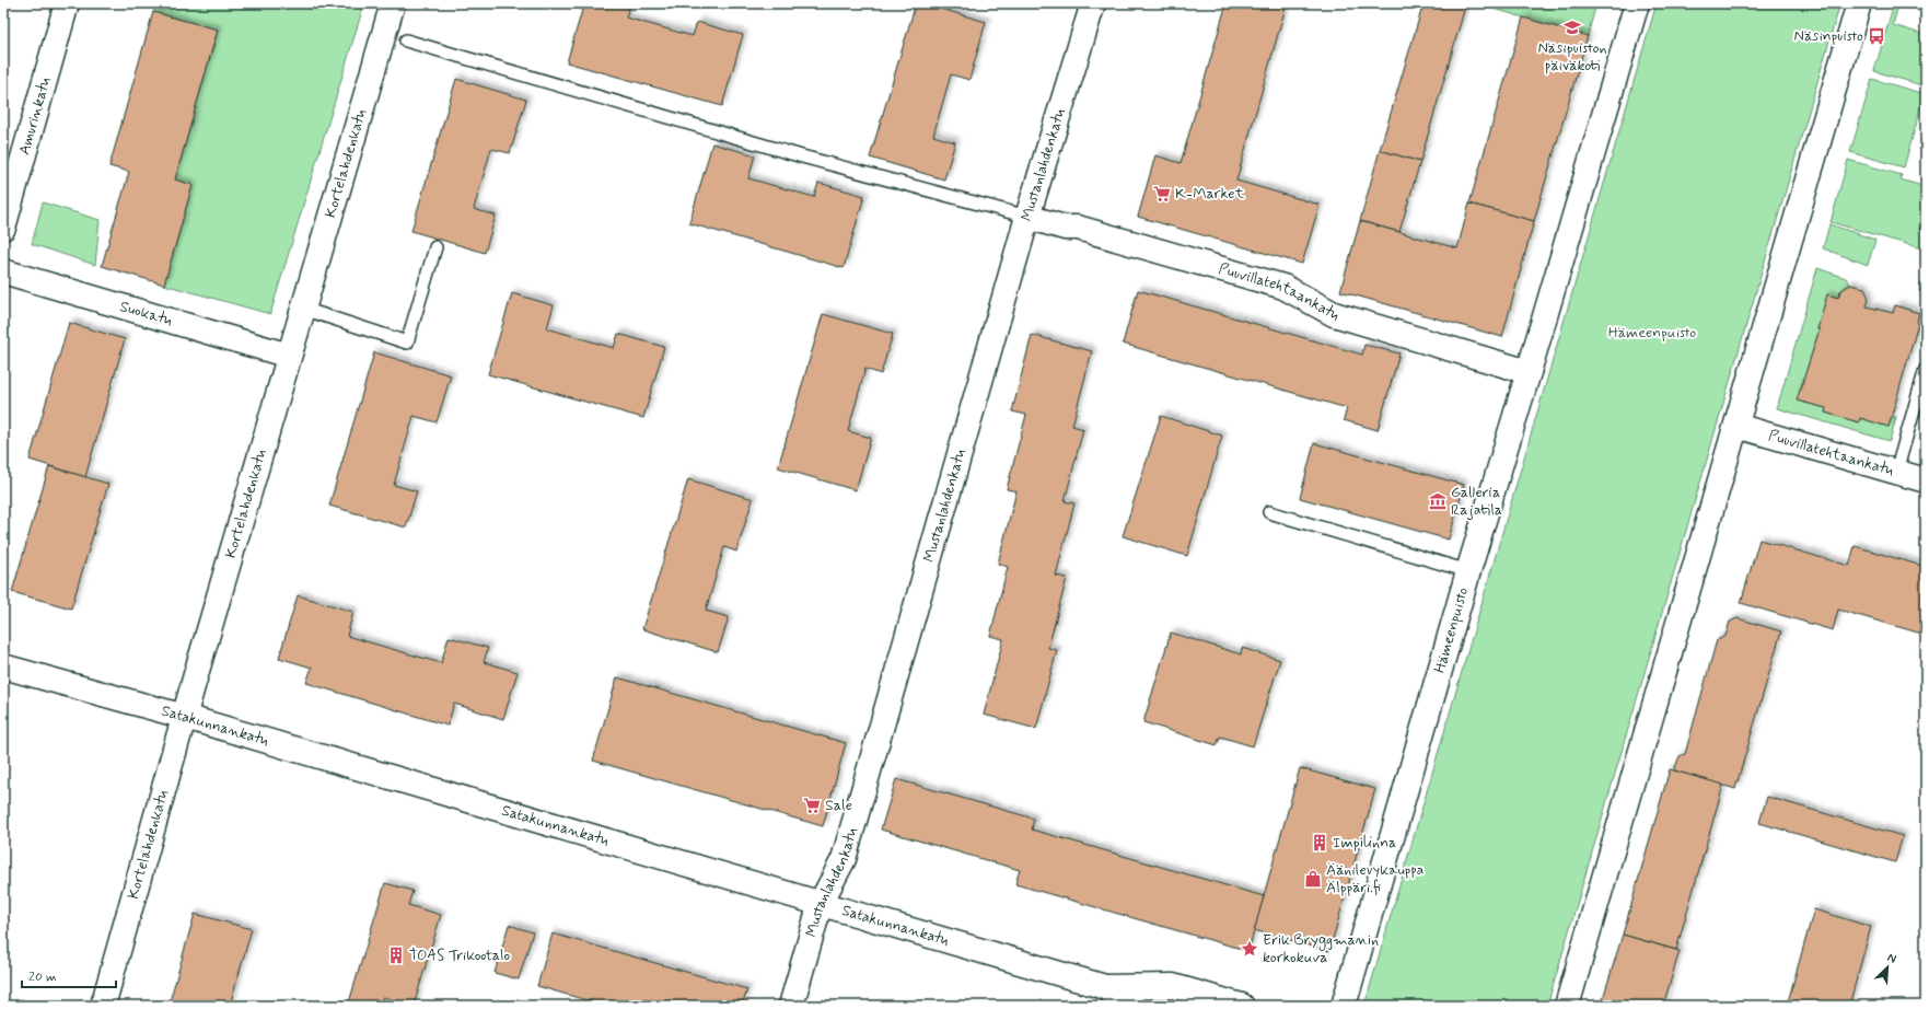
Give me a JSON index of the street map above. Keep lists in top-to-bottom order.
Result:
{
  "streets": {
    "street": [
      "Amurinkatu",
      "Kortelahdenkatu",
      "Mustanlahdenkatu",
      "Puuvillatehtaankatu",
      "Suokatu",
      "Hämeenpuisto",
      "Satakunnankatu"
    ]
  },
  "crossings": [
    ["Kortelahdenkatu", "Suokatu"],
    ["Kortelahdenkatu", "Satakunnankatu"],
    ["Mustanlahdenkatu", "Puuvillatehtaankatu"],
    ["Mustanlahdenkatu", "Satakunnankatu"],
    ["Puuvillatehtaankatu", "Hämeenpuisto"]
  ],
  "parks": ["Hämeenpuisto"],
  "places": {
    "school or university": ["Näsipuiston päiväkoti"],
    "bus stop": ["Näsinpuisto"],
    "supermarket": ["K-Market", "Sale"],
    "museum": ["Galleria Rajatila"],
    "building": ["Impilinna", "TOAS Trikootalo"],
    "shop": ["Äänilevykauppa Älppäri.fi"],
    "place": ["Erik Bryggmanin korkokuva"]
  },
  "scale_bar": "20 m",
  "north": "top right"
}
